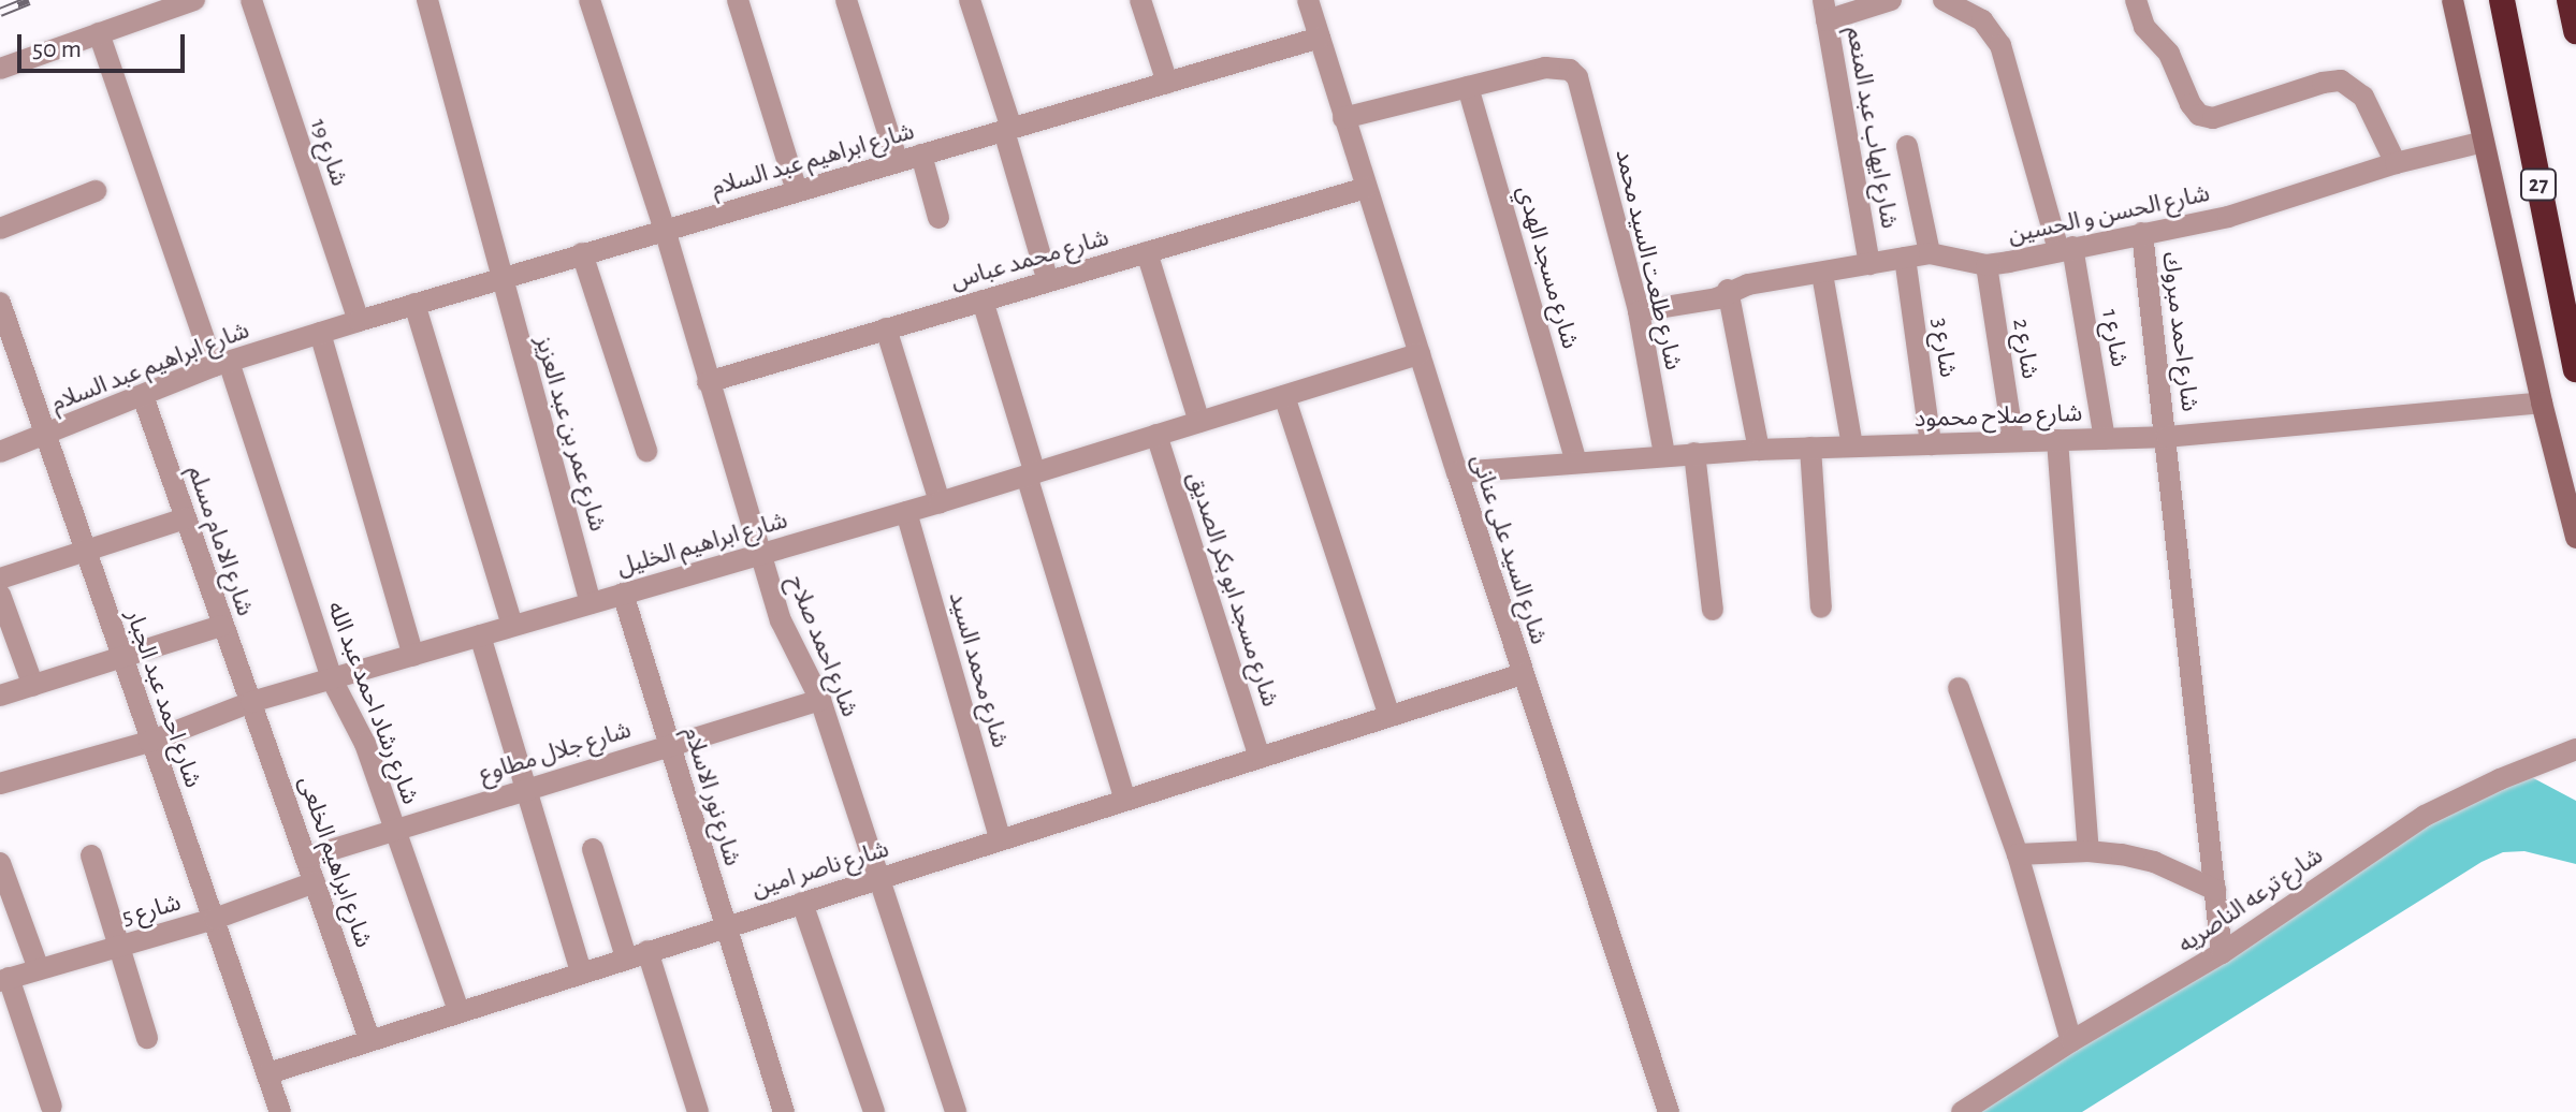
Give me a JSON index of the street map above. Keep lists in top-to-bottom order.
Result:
{
  "streets": {
    "highway": ["27"],
    "street": [
      "شارع ايهاب عبد المنعم",
      "شارع 19",
      "شارع ابراهيم عبد السلام",
      "شارع الحسن و الحسين",
      "شارع محمد عباس",
      "شارع طلعت السيد محمد",
      "شارع مسجد الهدي",
      "شارع احمد مبروك",
      "شارع 1",
      "شارع 3",
      "شارع 2",
      "شارع صلاح محمود",
      "شارع عمر بن عبد العزيز",
      "شارع الامام مسلم",
      "شارع ابراهيم الخليل",
      "شارع السيد على عنانى",
      "شارع مسجد ابو بكر الصديق",
      "شارع احمد صلاح",
      "شارع محمد السيد",
      "شارع احمد عبد الجبار",
      "شارع رشاد احمد عبد الله",
      "شارع جلال مطاوع",
      "شارع نور الاسلام",
      "شارع ابراهيم الخلعى",
      "شارع ناصر امين",
      "شارع ترعه الناصريه",
      "شارع 5"
    ]
  },
  "crossings": [
    ["شارع ايهاب عبد المنعم", "شارع الحسن و الحسين"],
    ["شارع 19", "شارع ابراهيم عبد السلام"],
    ["شارع ابراهيم عبد السلام", "شارع عمر بن عبد العزيز"],
    ["شارع ابراهيم عبد السلام", "شارع الامام مسلم"],
    ["شارع ابراهيم عبد السلام", "شارع السيد على عنانى"],
    ["شارع ابراهيم عبد السلام", "شارع احمد صلاح"],
    ["شارع ابراهيم عبد السلام", "شارع احمد عبد الجبار"],
    ["شارع ابراهيم عبد السلام", "شارع رشاد احمد عبد الله"],
    ["شارع الحسن و الحسين", "شارع طلعت السيد محمد"],
    ["شارع الحسن و الحسين", "شارع احمد مبروك"],
    ["شارع الحسن و الحسين", "شارع 1"],
    ["شارع الحسن و الحسين", "شارع 3"],
    ["شارع الحسن و الحسين", "شارع 2"],
    ["شارع محمد عباس", "شارع السيد على عنانى"],
    ["شارع محمد عباس", "شارع احمد صلاح"],
    ["شارع طلعت السيد محمد", "شارع مسجد الهدي"],
    ["شارع طلعت السيد محمد", "شارع صلاح محمود"],
    ["شارع مسجد الهدي", "شارع صلاح محمود"],
    ["شارع احمد مبروك", "شارع صلاح محمود"],
    ["شارع احمد مبروك", "شارع ترعه الناصريه"],
    ["شارع 1", "شارع صلاح محمود"],
    ["شارع 3", "شارع صلاح محمود"],
    ["شارع 2", "شارع صلاح محمود"],
    ["شارع صلاح محمود", "شارع السيد على عنانى"],
    ["شارع عمر بن عبد العزيز", "شارع ابراهيم الخليل"],
    ["شارع الامام مسلم", "شارع ابراهيم الخليل"],
    ["شارع الامام مسلم", "شارع ابراهيم الخلعى"],
    ["شارع ابراهيم الخليل", "شارع السيد على عنانى"],
    ["شارع ابراهيم الخليل", "شارع مسجد ابو بكر الصديق"],
    ["شارع ابراهيم الخليل", "شارع احمد صلاح"],
    ["شارع ابراهيم الخليل", "شارع محمد السيد"],
    ["شارع ابراهيم الخليل", "شارع احمد عبد الجبار"],
    ["شارع ابراهيم الخليل", "شارع رشاد احمد عبد الله"],
    ["شارع ابراهيم الخليل", "شارع نور الاسلام"],
    ["شارع ابراهيم الخليل", "شارع ابراهيم الخلعى"],
    ["شارع السيد على عنانى", "شارع ناصر امين"],
    ["شارع مسجد ابو بكر الصديق", "شارع ناصر امين"],
    ["شارع احمد صلاح", "شارع جلال مطاوع"],
    ["شارع احمد صلاح", "شارع ناصر امين"],
    ["شارع محمد السيد", "شارع ناصر امين"],
    ["شارع احمد عبد الجبار", "شارع ناصر امين"],
    ["شارع احمد عبد الجبار", "شارع 5"],
    ["شارع رشاد احمد عبد الله", "شارع جلال مطاوع"],
    ["شارع رشاد احمد عبد الله", "شارع ناصر امين"],
    ["شارع جلال مطاوع", "شارع نور الاسلام"],
    ["شارع جلال مطاوع", "شارع ابراهيم الخلعى"],
    ["شارع نور الاسلام", "شارع ناصر امين"],
    ["شارع ابراهيم الخلعى", "شارع ناصر امين"],
    ["شارع ابراهيم الخلعى", "شارع 5"]
  ],
  "scale_bar": "50 m"
}
